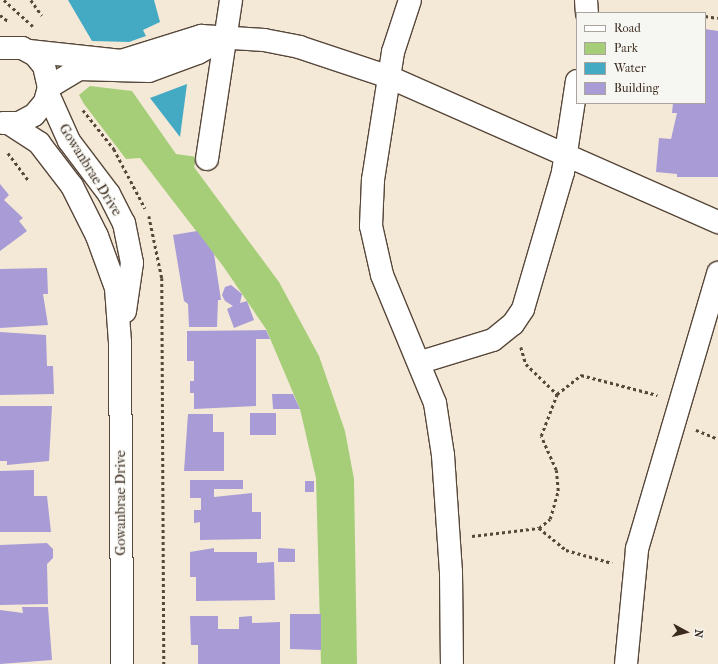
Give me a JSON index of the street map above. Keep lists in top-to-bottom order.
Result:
{
  "streets": {
    "street": ["Gowanbrae Drive"]
  },
  "legend": [
    "Road",
    "Park",
    "Water",
    "Building"
  ],
  "north": "right"
}
